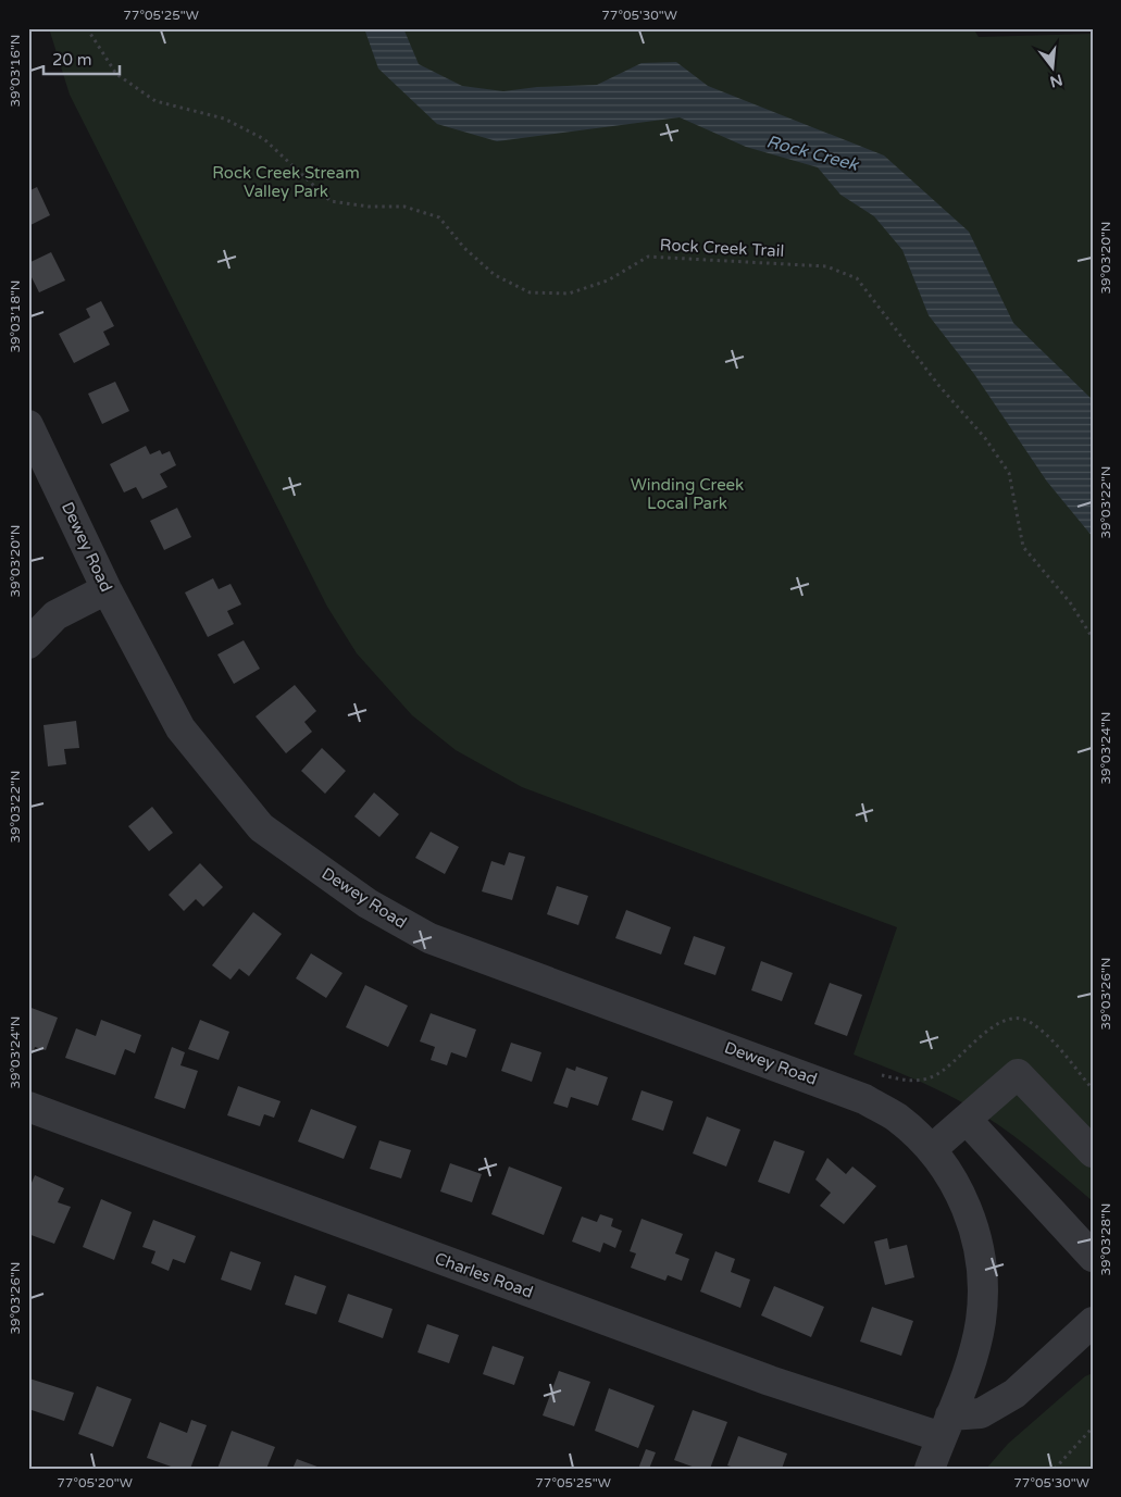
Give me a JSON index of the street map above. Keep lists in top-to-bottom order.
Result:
{
  "streets": {
    "street": ["Dewey Road", "Charles Road"],
    "path": ["Rock Creek Trail"]
  },
  "crossings": [
    ["Dewey Road", "Charles Road"]
  ],
  "water": ["Rock Creek"],
  "parks": ["Rock Creek Stream Valley Park", "Winding Creek Local Park"],
  "scale_bar": "20 m",
  "north": "bottom",
  "coordinates": [
    "77°05'25\"W",
    "77°05'30\"W",
    "39°03'16\"N",
    "39°03'20\"N",
    "39°03'18\"N",
    "39°03'22\"N",
    "39°03'24\"N",
    "39°03'26\"N",
    "39°03'28\"N",
    "77°05'20\"W"
  ]
}
